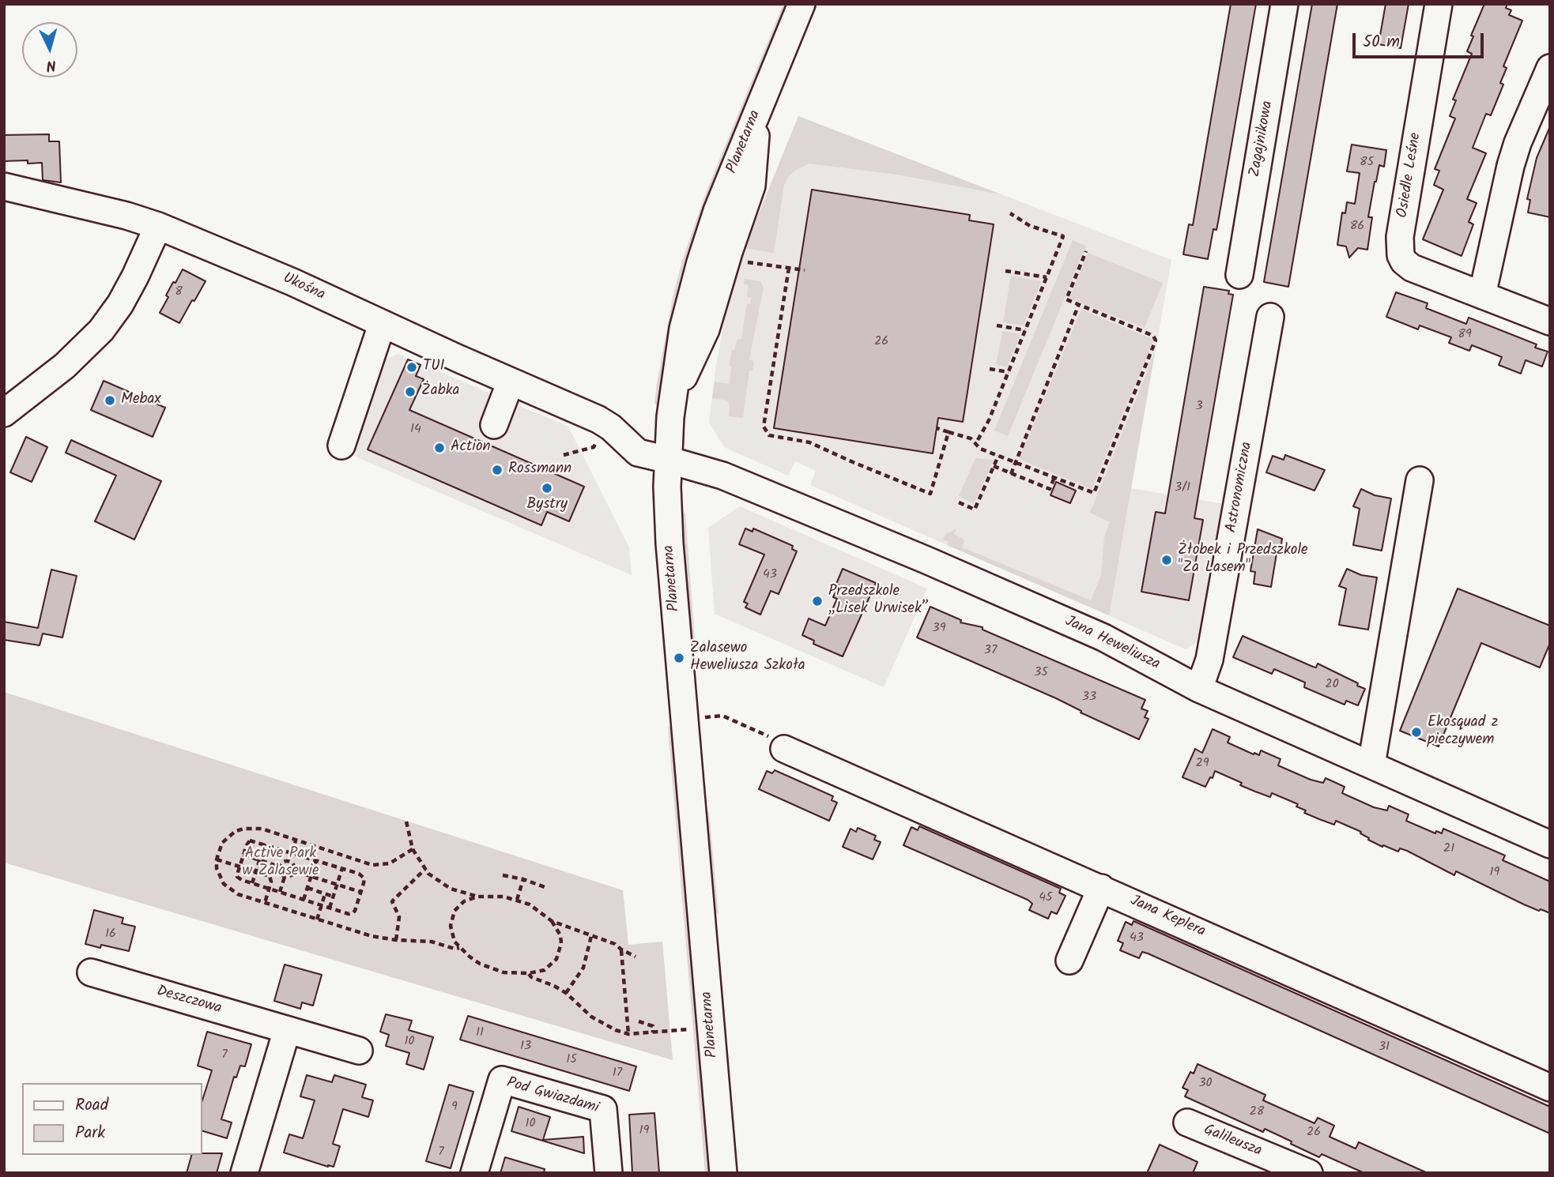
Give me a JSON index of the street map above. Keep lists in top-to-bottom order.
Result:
{
  "streets": {
    "street": [
      "Zagajnikowa",
      "Planetarna",
      "Osiedle Leśne",
      "Ukośna",
      "Astronomiczna",
      "Jana Heweliusza",
      "Jana Keplera",
      "Deszczowa",
      "Pod Gwiazdami",
      "Galileusza"
    ]
  },
  "crossings": [
    ["Planetarna", "Ukośna"],
    ["Planetarna", "Jana Heweliusza"],
    ["Ukośna", "Jana Heweliusza"],
    ["Astronomiczna", "Jana Heweliusza"]
  ],
  "parks": ["Active Park w Zalasewie"],
  "places": [
    "TUI",
    "Żabka",
    "Mebax",
    "Action",
    "Rossmann",
    "Bystry",
    "Żłobek i Przedszkole \"Za Lasem\"",
    "Przedszkole „Lisek Urwisek”",
    "Zalasewo Heweliusza Szkoła",
    "Ekosquad z pieczywem"
  ],
  "house_numbers": [
    "85",
    "86",
    "8",
    "89",
    "26",
    "3",
    "14",
    "3/1",
    "43",
    "39",
    "37",
    "35",
    "20",
    "33",
    "29",
    "21",
    "19",
    "45",
    "16",
    "43",
    "11",
    "10",
    "13",
    "31",
    "7",
    "15",
    "17",
    "30",
    "9",
    "28",
    "10",
    "19",
    "26",
    "7"
  ],
  "legend": ["Road", "Park"],
  "scale_bar": "50 m",
  "north": "bottom"
}
